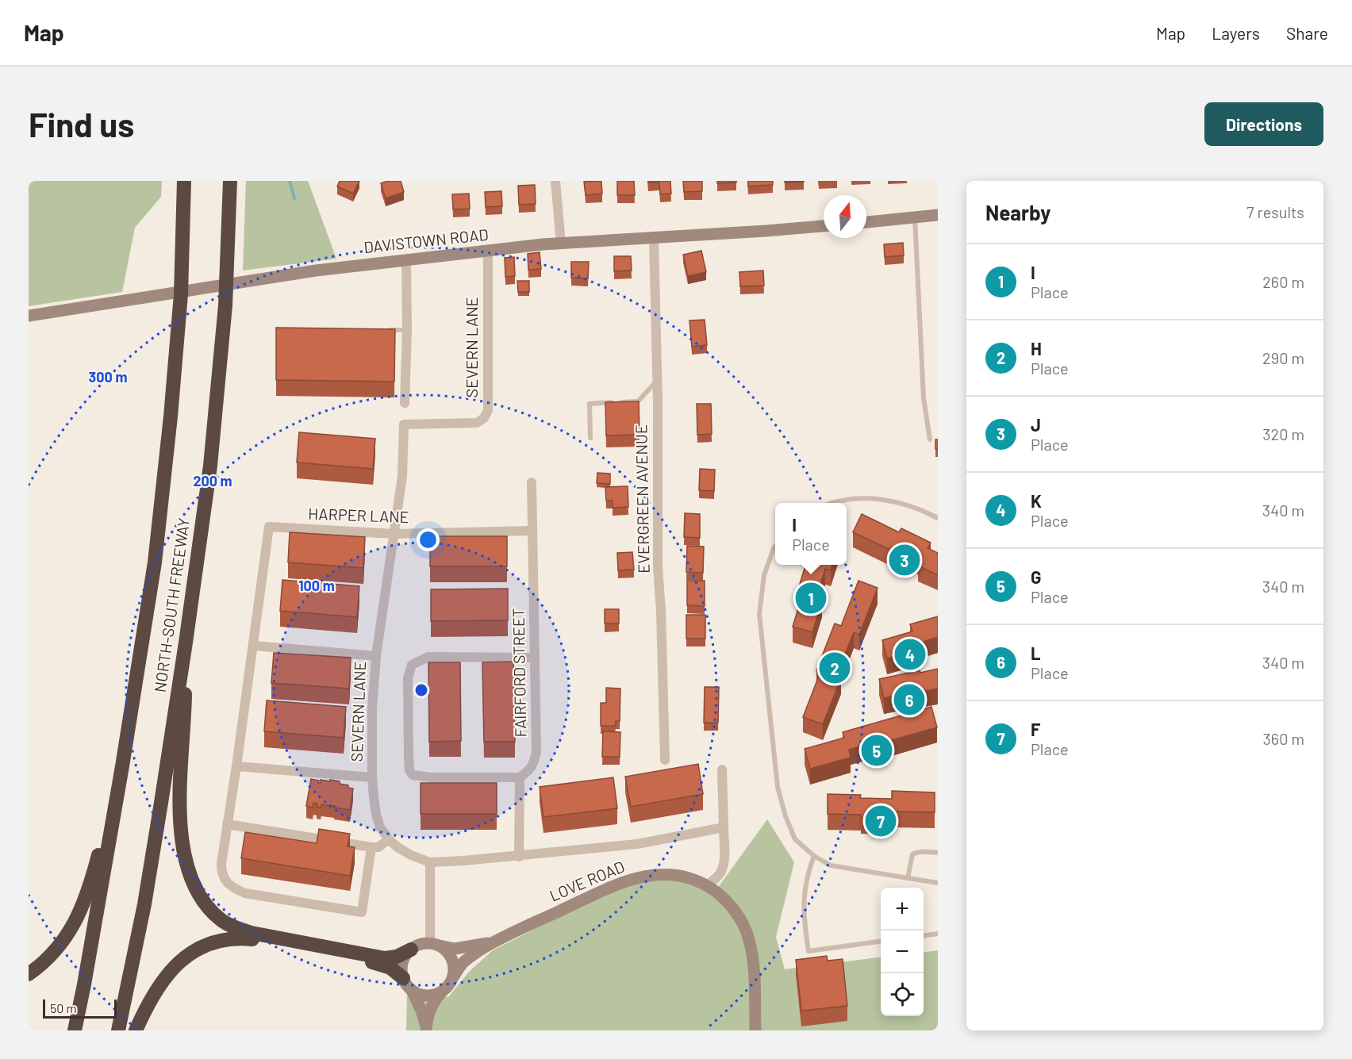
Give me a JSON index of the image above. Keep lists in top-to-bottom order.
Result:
{
  "streets": {
    "highway": ["NORTH-SOUTH FREEWAY"],
    "street": [
      "DAVISTOWN ROAD",
      "SEVERN LANE",
      "EVERGREEN AVENUE",
      "HARPER LANE",
      "FAIRFORD STREET",
      "LOVE ROAD"
    ]
  },
  "crossings": [
    ["DAVISTOWN ROAD", "SEVERN LANE"],
    ["DAVISTOWN ROAD", "EVERGREEN AVENUE"],
    ["SEVERN LANE", "HARPER LANE"],
    ["HARPER LANE", "FAIRFORD STREET"]
  ],
  "scale_bar": "50 m",
  "north": "top",
  "page": {
    "header": "Map",
    "nav": ["Map", "Layers", "Share"],
    "buttons": "Directions",
    "title": "Find us",
    "heading": ["Nearby", "7 results"],
    "list": [
      {
        "mark": "1",
        "name": "I",
        "note": "Place",
        "value": "260 m"
      },
      {
        "mark": "2",
        "name": "H",
        "note": "Place",
        "value": "290 m"
      },
      {
        "mark": "3",
        "name": "J",
        "note": "Place",
        "value": "320 m"
      },
      {
        "mark": "4",
        "name": "K",
        "note": "Place",
        "value": "340 m"
      },
      {
        "mark": "5",
        "name": "G",
        "note": "Place",
        "value": "340 m"
      },
      {
        "mark": "6",
        "name": "L",
        "note": "Place",
        "value": "340 m"
      },
      {
        "mark": "7",
        "name": "F",
        "note": "Place",
        "value": "360 m"
      }
    ],
    "popup": ["I", "Place"],
    "pins": [
      "3",
      "1",
      "4",
      "2",
      "6",
      "5",
      "7"
    ],
    "map_buttons": ["+", "−"],
    "scale": "50 m"
  },
  "rings": ["300 m", "200 m", "100 m"]
}
